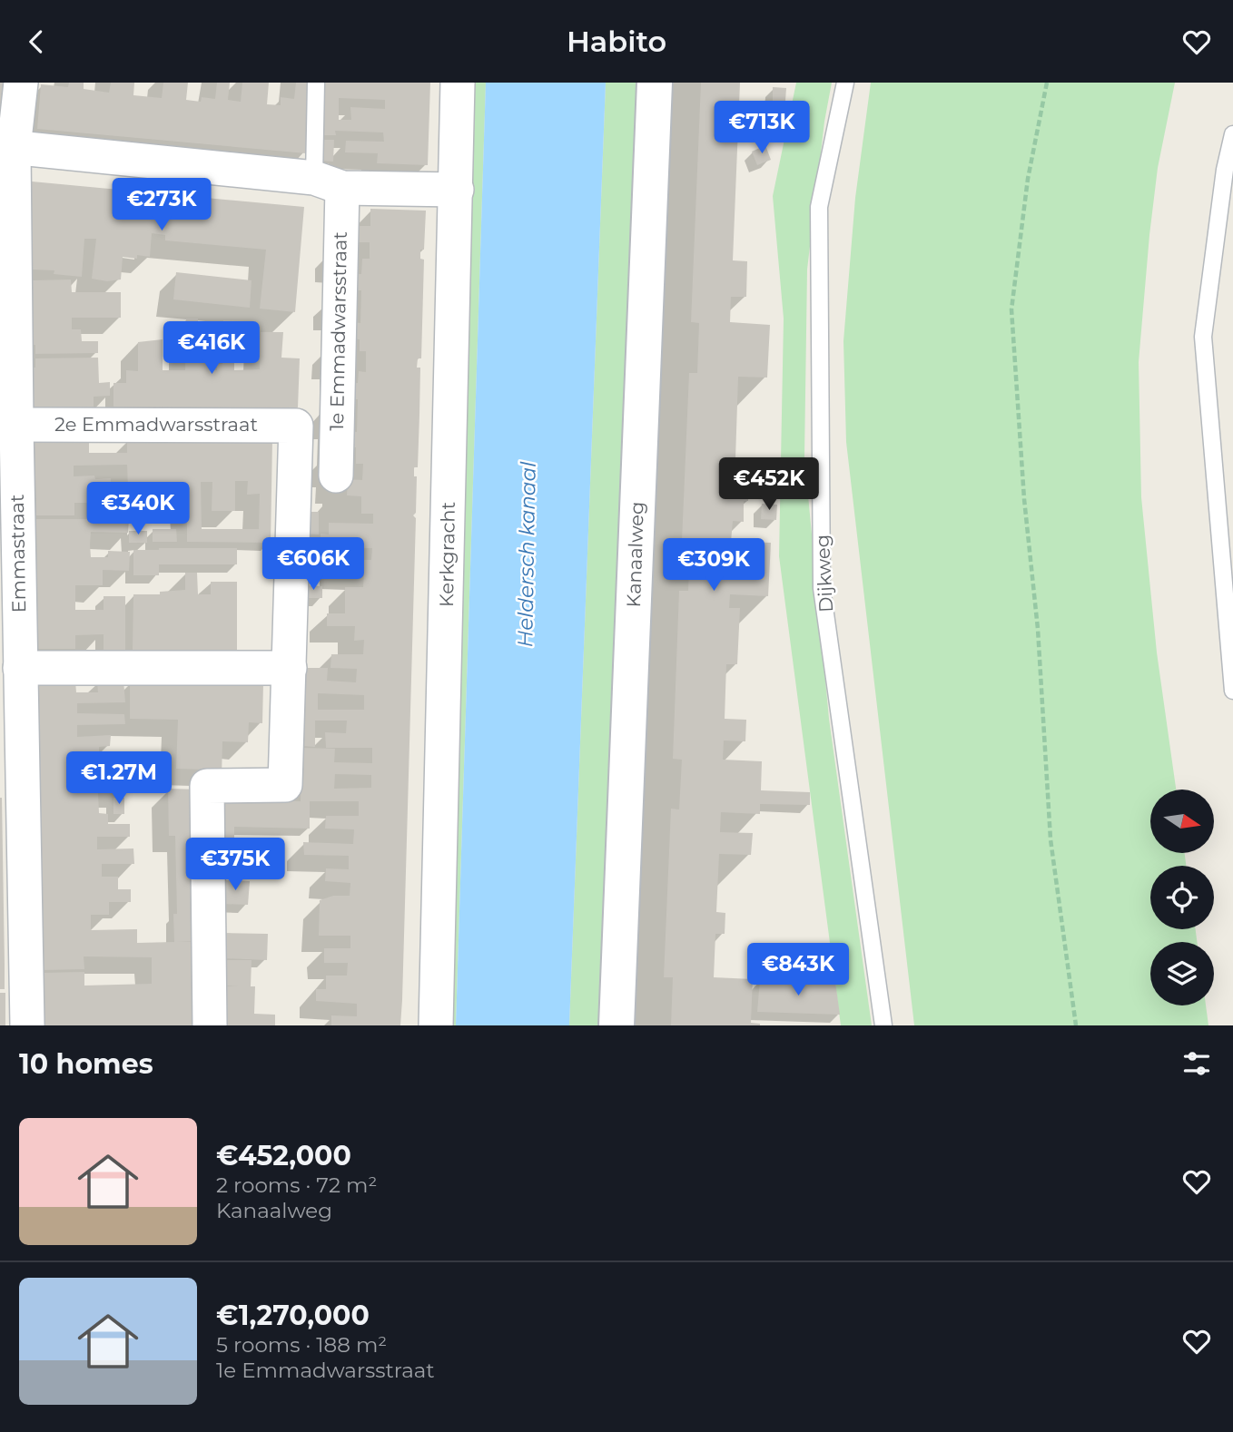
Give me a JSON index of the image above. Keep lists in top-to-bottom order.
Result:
{
  "streets": {
    "street": [
      "1e Emmadwarsstraat",
      "2e Emmadwarsstraat",
      "Emmastraat",
      "Kerkgracht",
      "Kanaalweg"
    ],
    "lane": ["Dijkweg"]
  },
  "crossings": [
    ["2e Emmadwarsstraat", "Emmastraat"]
  ],
  "water": ["Heldersch kanaal"],
  "north": "right",
  "page": {
    "header": "Habito",
    "price": [
      "€713K",
      "€273K",
      "€416K",
      "€452K",
      "€340K",
      "€606K",
      "€309K",
      "€1.27M",
      "€375K",
      "€843K"
    ],
    "heading": "10 homes",
    "list": [
      {
        "name": "€452,000",
        "note": "2 rooms · 72 m² · Kanaalweg"
      },
      {
        "name": "€1,270,000",
        "note": "5 rooms · 188 m² · 1e Emmadwarsstraat"
      }
    ]
  }
}
